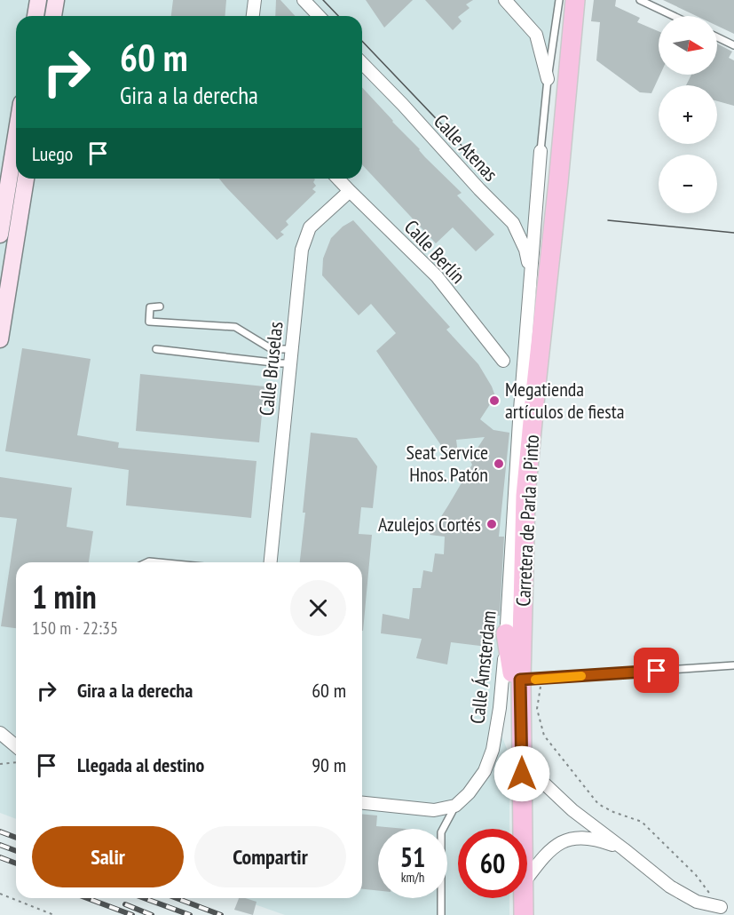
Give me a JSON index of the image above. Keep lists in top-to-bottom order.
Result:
{
  "streets": {
    "main road": ["Carretera de Parla a Pinto"],
    "street": [
      "Calle Atenas",
      "Calle Berlín",
      "Calle Bruselas",
      "Calle Ámsterdam"
    ]
  },
  "crossings": [
    ["Calle Atenas", "Calle Ámsterdam"],
    ["Calle Berlín", "Calle Bruselas"]
  ],
  "places": ["Megatienda artículos de fiesta", "Seat Service Hnos. Patón", "Azulejos Cortés"],
  "north": "right",
  "page": {
    "map_buttons": ["+", "−"],
    "turn": ["60 m", "Gira a la derecha"],
    "then": "Luego",
    "heading": ["1 min", "150 m · 22:35"],
    "list": [
      {
        "name": "Gira a la derecha",
        "value": "60 m"
      },
      {
        "name": "Llegada al destino",
        "value": "90 m"
      }
    ],
    "buttons": ["Salir", "Compartir"],
    "speed": "51 km/h",
    "limit": "60"
  }
}
